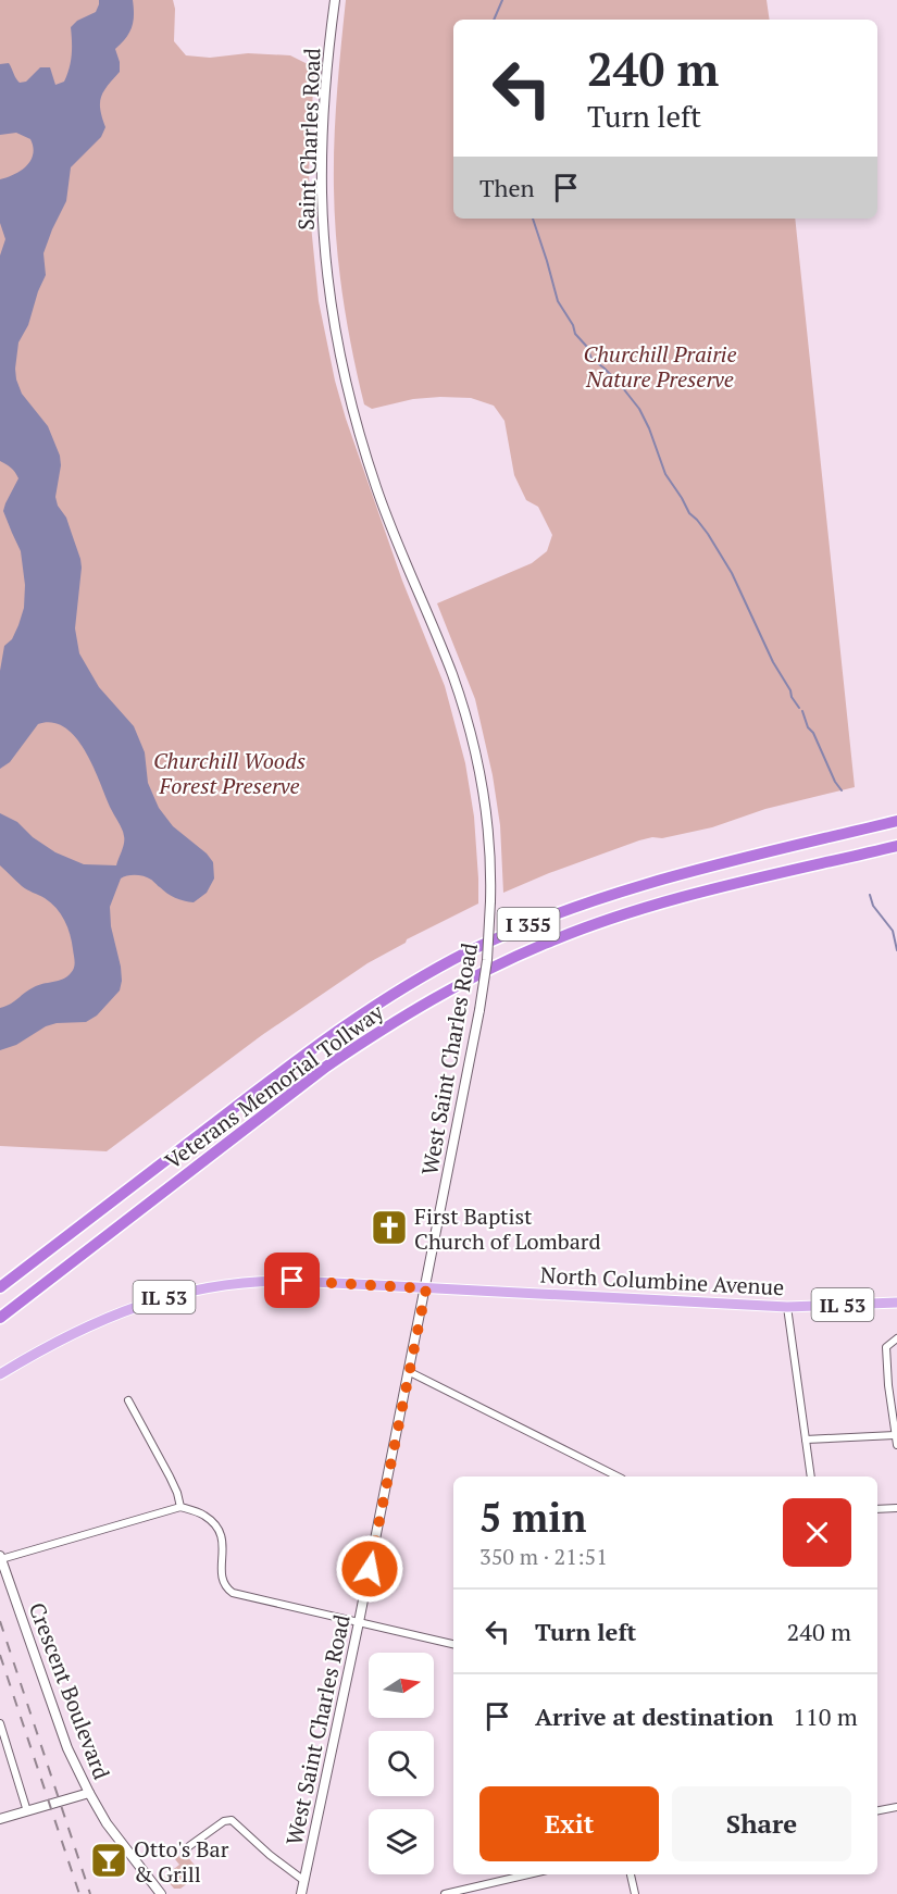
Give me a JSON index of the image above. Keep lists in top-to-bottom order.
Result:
{
  "streets": {
    "highway": ["I 355", "Veterans Memorial Tollway"],
    "main road": [
      "Saint Charles Road",
      "West Saint Charles Road",
      "North Columbine Avenue",
      "IL 53",
      "Crescent Boulevard"
    ]
  },
  "crossings": [
    ["Saint Charles Road", "West Saint Charles Road"],
    ["West Saint Charles Road", "North Columbine Avenue"],
    ["West Saint Charles Road", "IL 53"],
    ["North Columbine Avenue", "IL 53"]
  ],
  "parks": ["Churchill Prairie Nature Preserve", "Churchill Woods Forest Preserve"],
  "places": {
    "church": ["First Baptist Church of Lombard"],
    "bar": ["Otto's Bar & Grill"]
  },
  "north": "right",
  "page": {
    "turn": ["240 m", "Turn left"],
    "then": "Then",
    "heading": ["5 min", "350 m · 21:51"],
    "list": [
      {
        "name": "Turn left",
        "value": "240 m"
      },
      {
        "name": "Arrive at destination",
        "value": "110 m"
      }
    ],
    "buttons": ["Exit", "Share"]
  }
}
